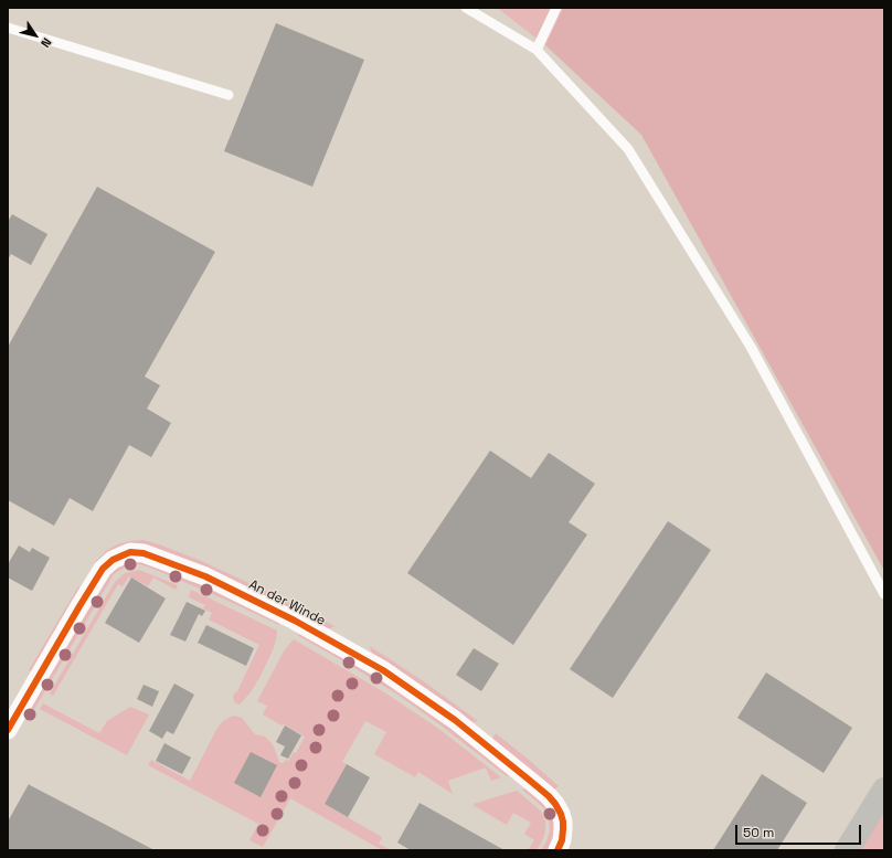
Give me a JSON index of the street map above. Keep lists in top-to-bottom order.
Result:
{
  "streets": {
    "street": ["An der Winde"]
  },
  "scale_bar": "50 m",
  "north": "bottom right"
}
